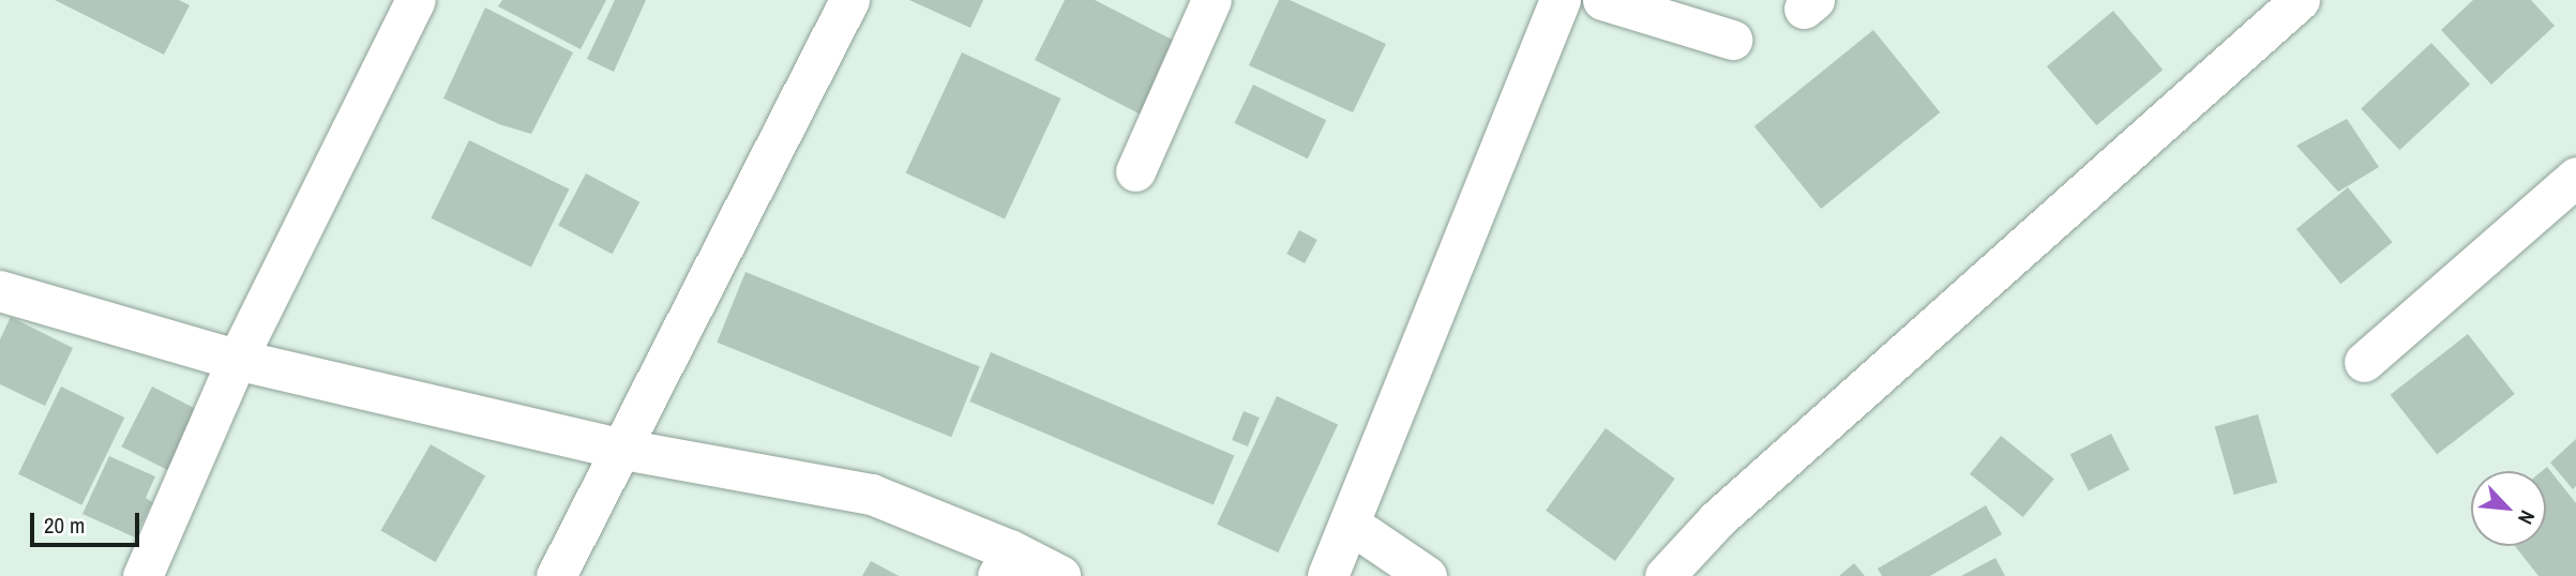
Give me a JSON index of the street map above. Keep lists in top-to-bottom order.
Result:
{
  "scale_bar": "20 m",
  "north": "bottom right"
}
